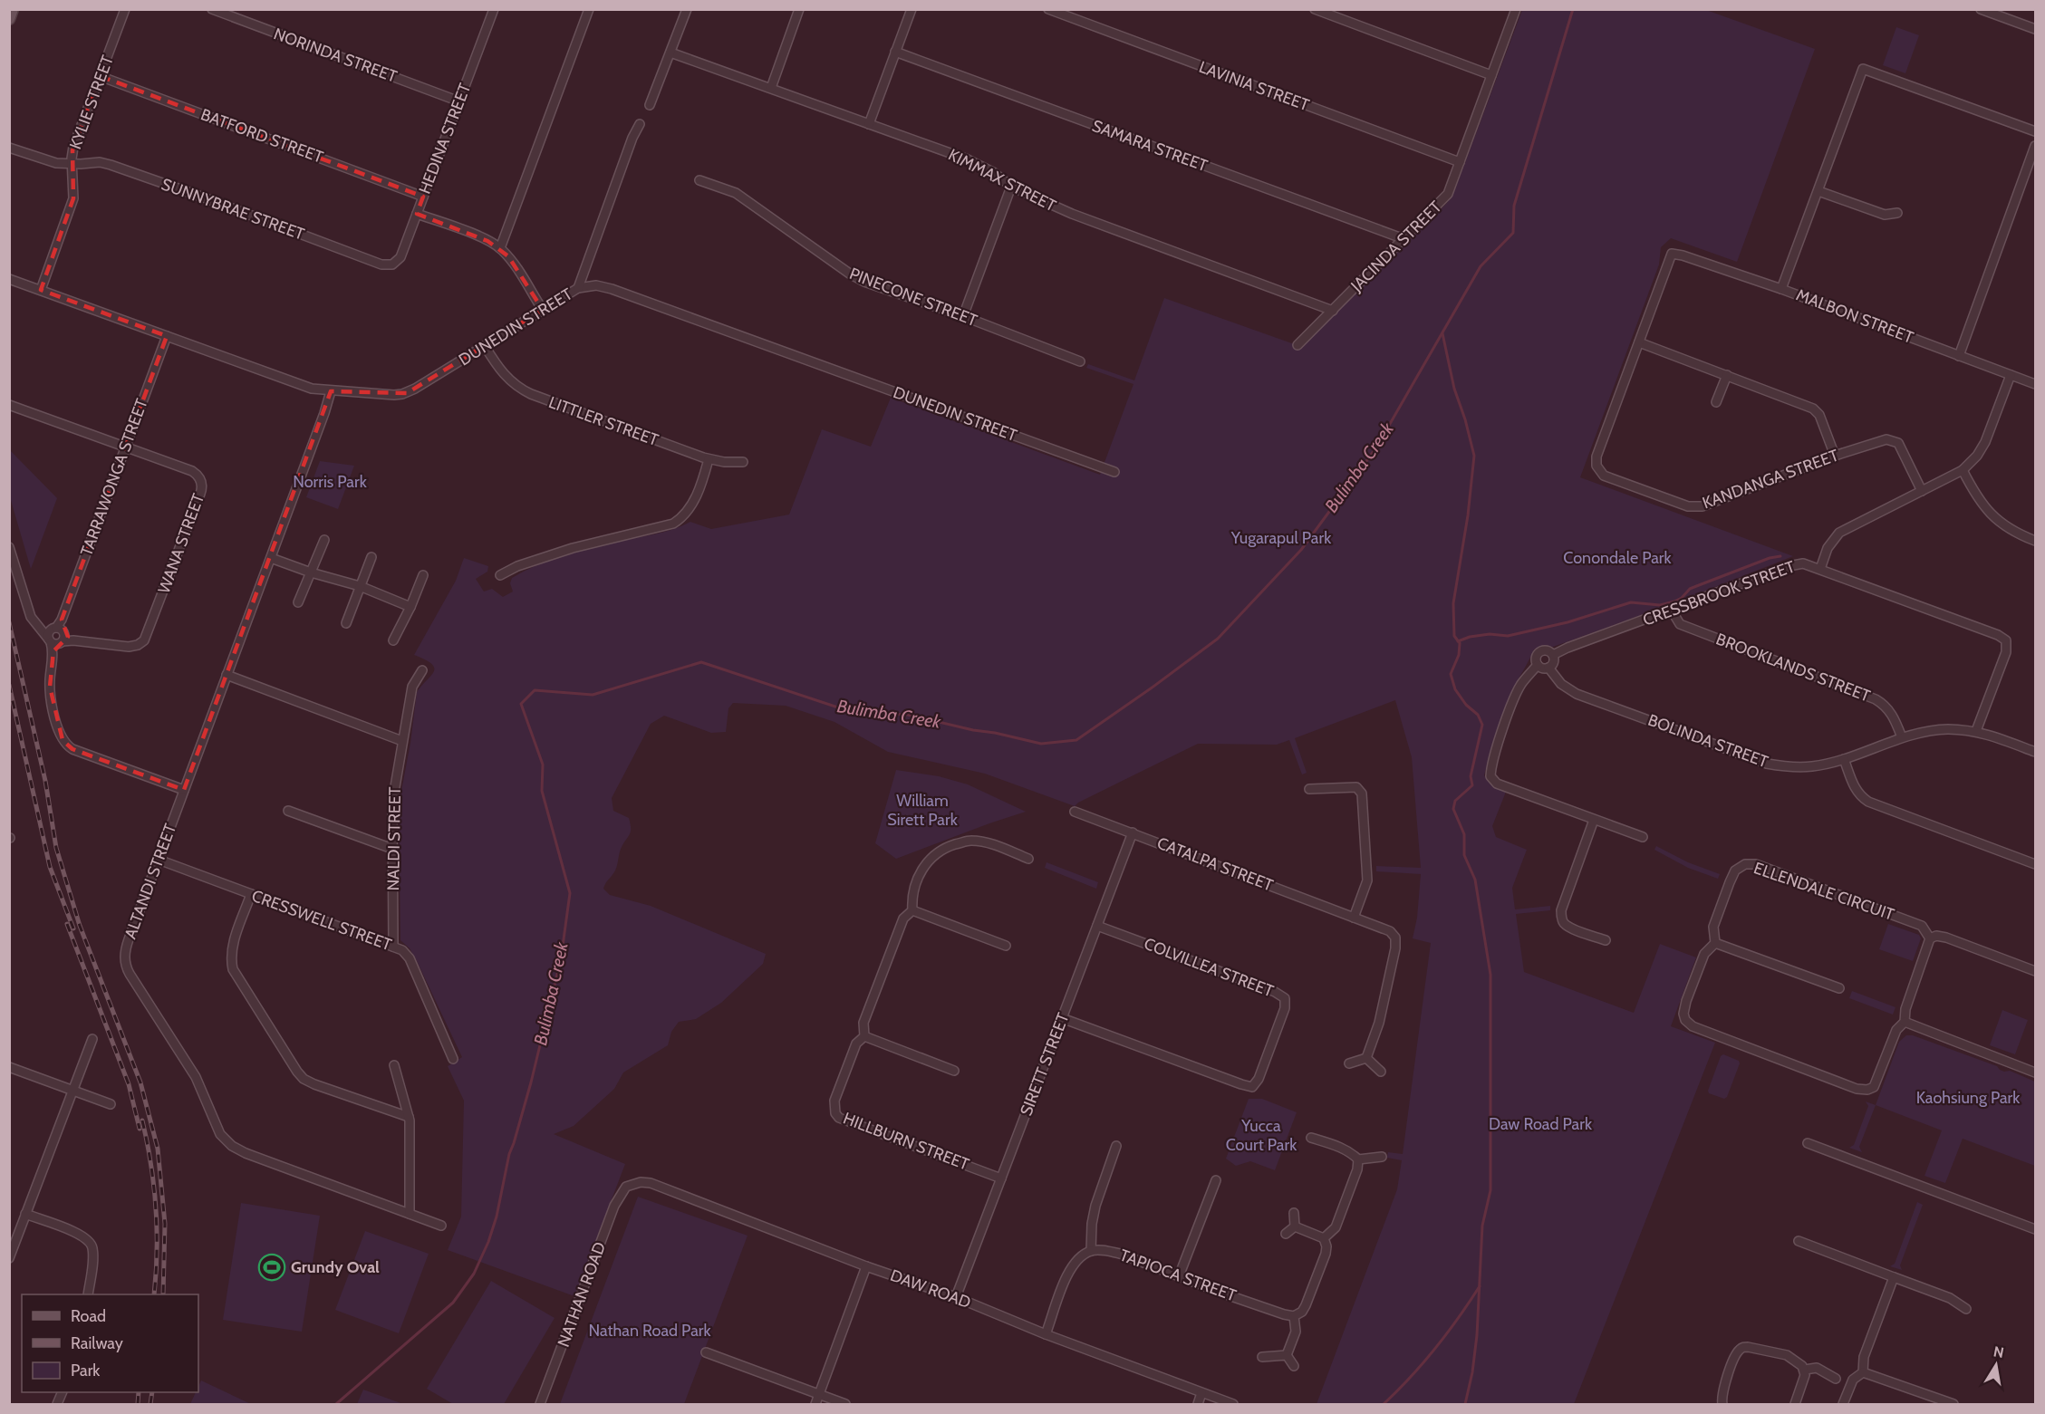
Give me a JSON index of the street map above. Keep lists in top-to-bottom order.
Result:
{
  "streets": {
    "street": [
      "NORINDA STREET",
      "LAVINIA STREET",
      "KYLIE STREET",
      "BATFORD STREET",
      "HEDINA STREET",
      "SAMARA STREET",
      "KIMMAX STREET",
      "SUNNYBRAE STREET",
      "JACINDA STREET",
      "PINECONE STREET",
      "MALBON STREET",
      "DUNEDIN STREET",
      "LITTLER STREET",
      "TARRAWONGA STREET",
      "KANDANGA STREET",
      "WANA STREET",
      "CRESSBROOK STREET",
      "BROOKLANDS STREET",
      "BOLINDA STREET",
      "NALDI STREET",
      "CATALPA STREET",
      "ALTANDI STREET",
      "ELLENDALE CIRCUIT",
      "CRESSWELL STREET",
      "COLVILLEA STREET",
      "SIRETT STREET",
      "HILLBURN STREET",
      "TAPIOCA STREET",
      "DAW ROAD",
      "NATHAN ROAD"
    ]
  },
  "crossings": [
    ["NORINDA STREET", "HEDINA STREET"],
    ["LAVINIA STREET", "JACINDA STREET"],
    ["KYLIE STREET", "BATFORD STREET"],
    ["KYLIE STREET", "SUNNYBRAE STREET"],
    ["KYLIE STREET", "DUNEDIN STREET"],
    ["BATFORD STREET", "HEDINA STREET"],
    ["HEDINA STREET", "SUNNYBRAE STREET"],
    ["SAMARA STREET", "JACINDA STREET"],
    ["KIMMAX STREET", "JACINDA STREET"],
    ["MALBON STREET", "KANDANGA STREET"],
    ["DUNEDIN STREET", "LITTLER STREET"],
    ["DUNEDIN STREET", "TARRAWONGA STREET"],
    ["DUNEDIN STREET", "ALTANDI STREET"],
    ["TARRAWONGA STREET", "WANA STREET"],
    ["CRESSBROOK STREET", "BROOKLANDS STREET"],
    ["CRESSBROOK STREET", "BOLINDA STREET"],
    ["BROOKLANDS STREET", "BOLINDA STREET"],
    ["NALDI STREET", "CRESSWELL STREET"],
    ["CATALPA STREET", "SIRETT STREET"],
    ["ALTANDI STREET", "CRESSWELL STREET"],
    ["COLVILLEA STREET", "SIRETT STREET"],
    ["SIRETT STREET", "HILLBURN STREET"],
    ["SIRETT STREET", "DAW ROAD"],
    ["DAW ROAD", "NATHAN ROAD"]
  ],
  "water": ["Bulimba Creek"],
  "parks": [
    "Norris Park",
    "Yugarapul Park",
    "Conondale Park",
    "William Sirett Park",
    "Kaohsiung Park",
    "Daw Road Park",
    "Yucca Court Park",
    "Nathan Road Park"
  ],
  "places": {
    "sports": ["Grundy Oval"]
  },
  "legend": ["Road", "Railway", "Park"],
  "north": "top"
}
